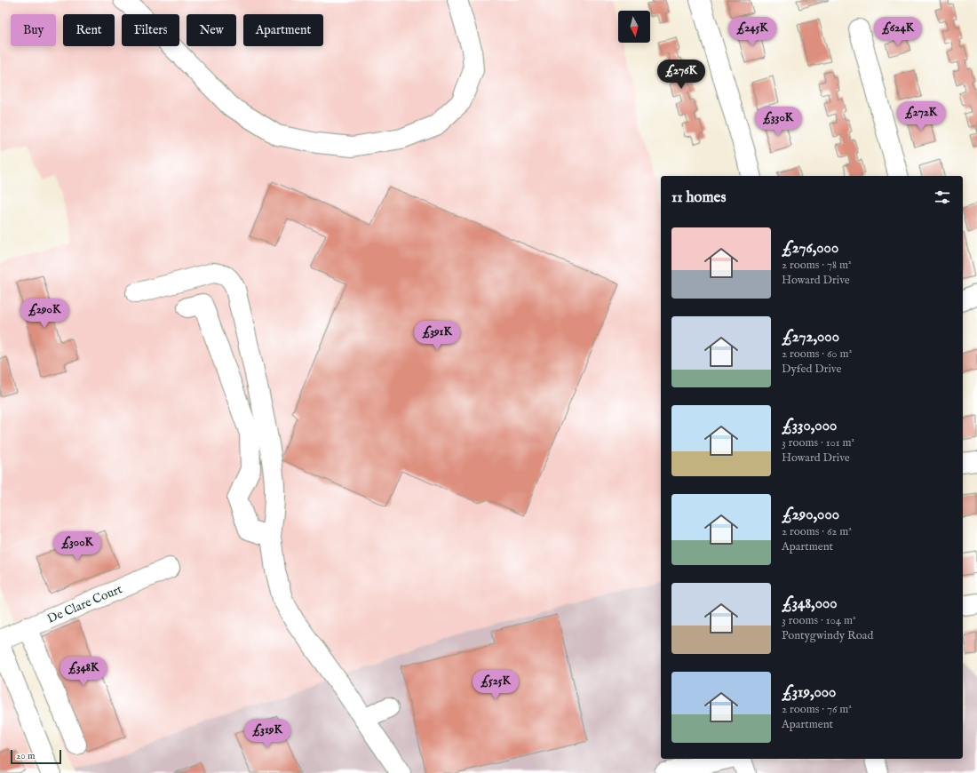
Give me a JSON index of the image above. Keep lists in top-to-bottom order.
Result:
{
  "streets": {
    "street": ["De Clare Court"]
  },
  "scale_bar": "20 m",
  "north": "bottom",
  "page": {
    "chip": [
      "Buy",
      "Rent",
      "Filters",
      "New",
      "Apartment"
    ],
    "price": [
      "£245K",
      "£624K",
      "£276K",
      "£272K",
      "£330K",
      "£290K",
      "£391K",
      "£300K",
      "£348K",
      "£525K",
      "£319K"
    ],
    "heading": "11 homes",
    "list": [
      {
        "name": "£276,000",
        "note": "2 rooms · 78 m² · Howard Drive"
      },
      {
        "name": "£272,000",
        "note": "2 rooms · 60 m² · Dyfed Drive"
      },
      {
        "name": "£330,000",
        "note": "3 rooms · 101 m² · Howard Drive"
      },
      {
        "name": "£290,000",
        "note": "2 rooms · 62 m² · Apartment"
      },
      {
        "name": "£348,000",
        "note": "3 rooms · 104 m² · Pontygwindy Road"
      },
      {
        "name": "£319,000",
        "note": "2 rooms · 76 m² · Apartment"
      }
    ],
    "scale": "20 m"
  }
}
